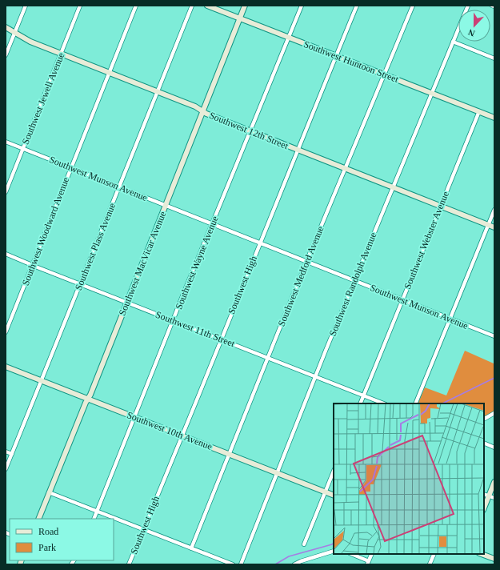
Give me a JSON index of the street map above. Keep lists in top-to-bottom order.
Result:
{
  "streets": {
    "main road": [
      "Southwest Huntoon Street",
      "Southwest 12th Street",
      "Southwest MacVicar Avenue",
      "Southwest 10th Avenue"
    ],
    "street": [
      "Southwest Jewell Avenue",
      "Southwest Munson Avenue",
      "Southwest Woodward Avenue",
      "Southwest Webster Avenue",
      "Southwest Plass Avenue",
      "Southwest Wayne Avenue",
      "Southwest Medford Avenue",
      "Southwest Randolph Avenue",
      "Southwest High",
      "Southwest 11th Street"
    ]
  },
  "crossings": [
    ["Southwest Huntoon Street", "Southwest Webster Avenue"],
    ["Southwest Huntoon Street", "Southwest Wayne Avenue"],
    ["Southwest Huntoon Street", "Southwest MacVicar Avenue"],
    ["Southwest Huntoon Street", "Southwest Medford Avenue"],
    ["Southwest Huntoon Street", "Southwest Randolph Avenue"],
    ["Southwest Huntoon Street", "Southwest High"],
    ["Southwest Jewell Avenue", "Southwest 12th Street"],
    ["Southwest Jewell Avenue", "Southwest Munson Avenue"],
    ["Southwest 12th Street", "Southwest Woodward Avenue"],
    ["Southwest 12th Street", "Southwest Webster Avenue"],
    ["Southwest 12th Street", "Southwest Plass Avenue"],
    ["Southwest 12th Street", "Southwest Wayne Avenue"],
    ["Southwest 12th Street", "Southwest MacVicar Avenue"],
    ["Southwest 12th Street", "Southwest Medford Avenue"],
    ["Southwest 12th Street", "Southwest Randolph Avenue"],
    ["Southwest 12th Street", "Southwest High"],
    ["Southwest Munson Avenue", "Southwest Woodward Avenue"],
    ["Southwest Munson Avenue", "Southwest Webster Avenue"],
    ["Southwest Munson Avenue", "Southwest Plass Avenue"],
    ["Southwest Munson Avenue", "Southwest Wayne Avenue"],
    ["Southwest Munson Avenue", "Southwest MacVicar Avenue"],
    ["Southwest Munson Avenue", "Southwest Medford Avenue"],
    ["Southwest Munson Avenue", "Southwest Randolph Avenue"],
    ["Southwest Munson Avenue", "Southwest High"],
    ["Southwest Woodward Avenue", "Southwest 11th Street"],
    ["Southwest Webster Avenue", "Southwest 11th Street"],
    ["Southwest Plass Avenue", "Southwest 11th Street"],
    ["Southwest Plass Avenue", "Southwest 10th Avenue"],
    ["Southwest Wayne Avenue", "Southwest 11th Street"],
    ["Southwest Wayne Avenue", "Southwest 10th Avenue"],
    ["Southwest MacVicar Avenue", "Southwest 11th Street"],
    ["Southwest MacVicar Avenue", "Southwest 10th Avenue"],
    ["Southwest Medford Avenue", "Southwest 11th Street"],
    ["Southwest Medford Avenue", "Southwest 10th Avenue"],
    ["Southwest Randolph Avenue", "Southwest 11th Street"],
    ["Southwest Randolph Avenue", "Southwest 10th Avenue"],
    ["Southwest High", "Southwest 11th Street"],
    ["Southwest High", "Southwest 10th Avenue"]
  ],
  "legend": ["Road", "Park"],
  "north": "bottom"
}
